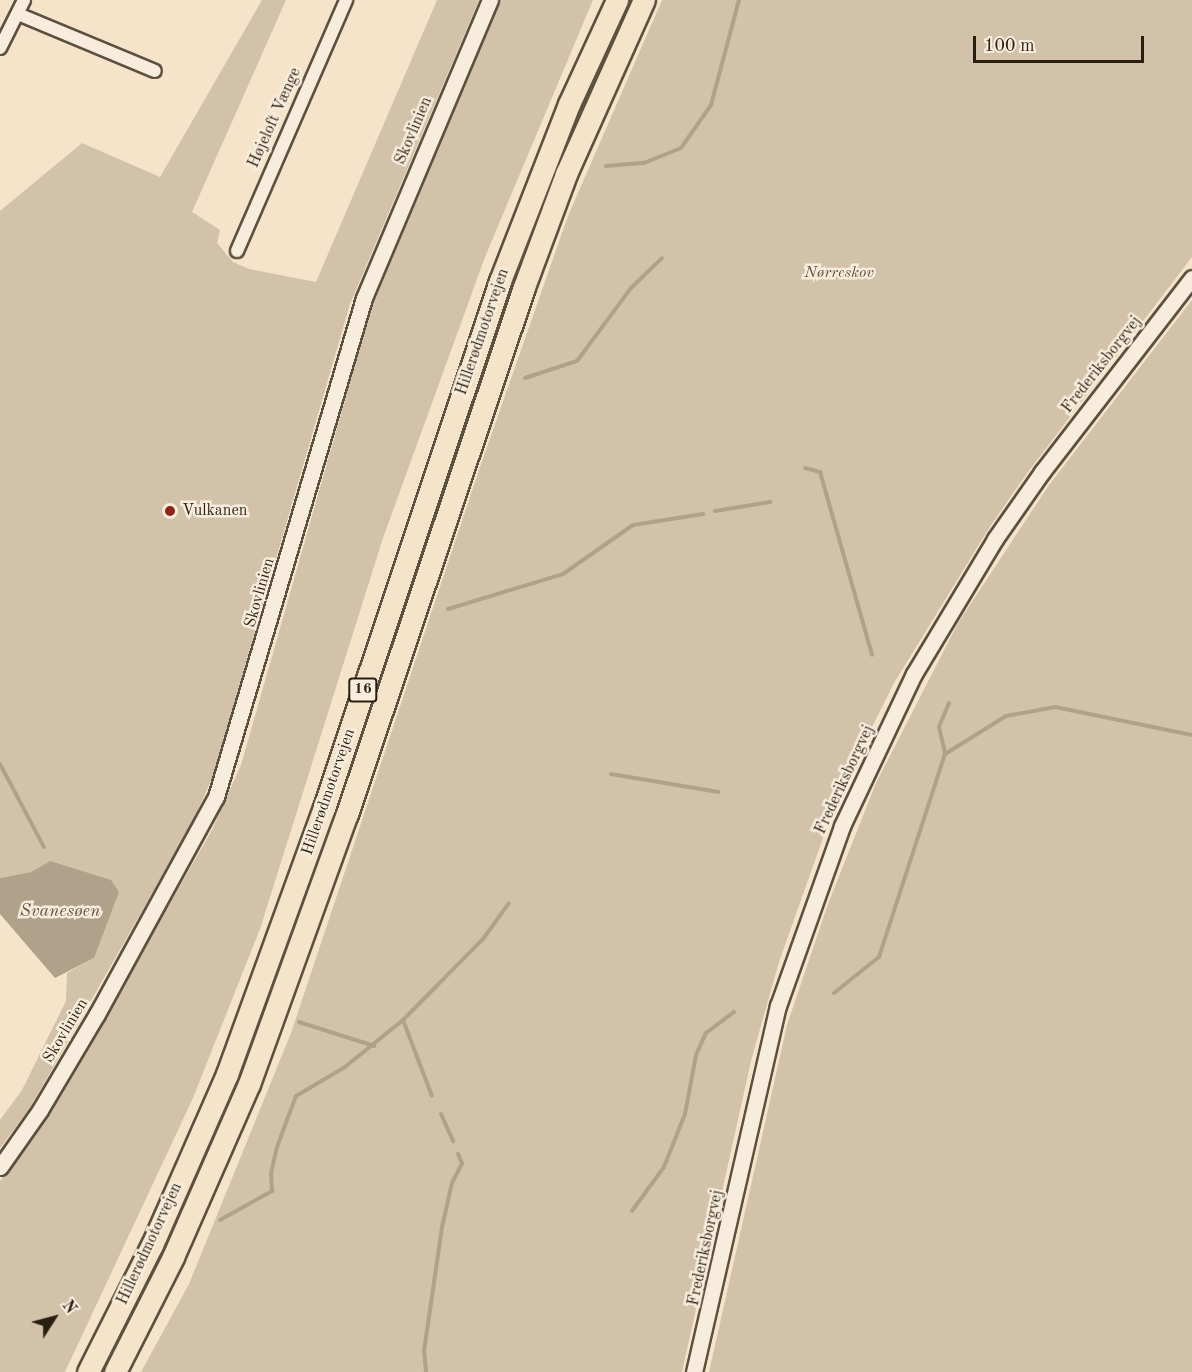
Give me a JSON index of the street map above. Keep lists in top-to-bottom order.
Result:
{
  "streets": {
    "highway": ["Hillerødmotorvejen", "16"],
    "street": ["Højeloft Vænge", "Skovlinien", "Frederiksborgvej"]
  },
  "water": ["Svanesøen"],
  "parks": ["Nørreskov"],
  "places": ["Vulkanen"],
  "scale_bar": "100 m",
  "north": "top right"
}
